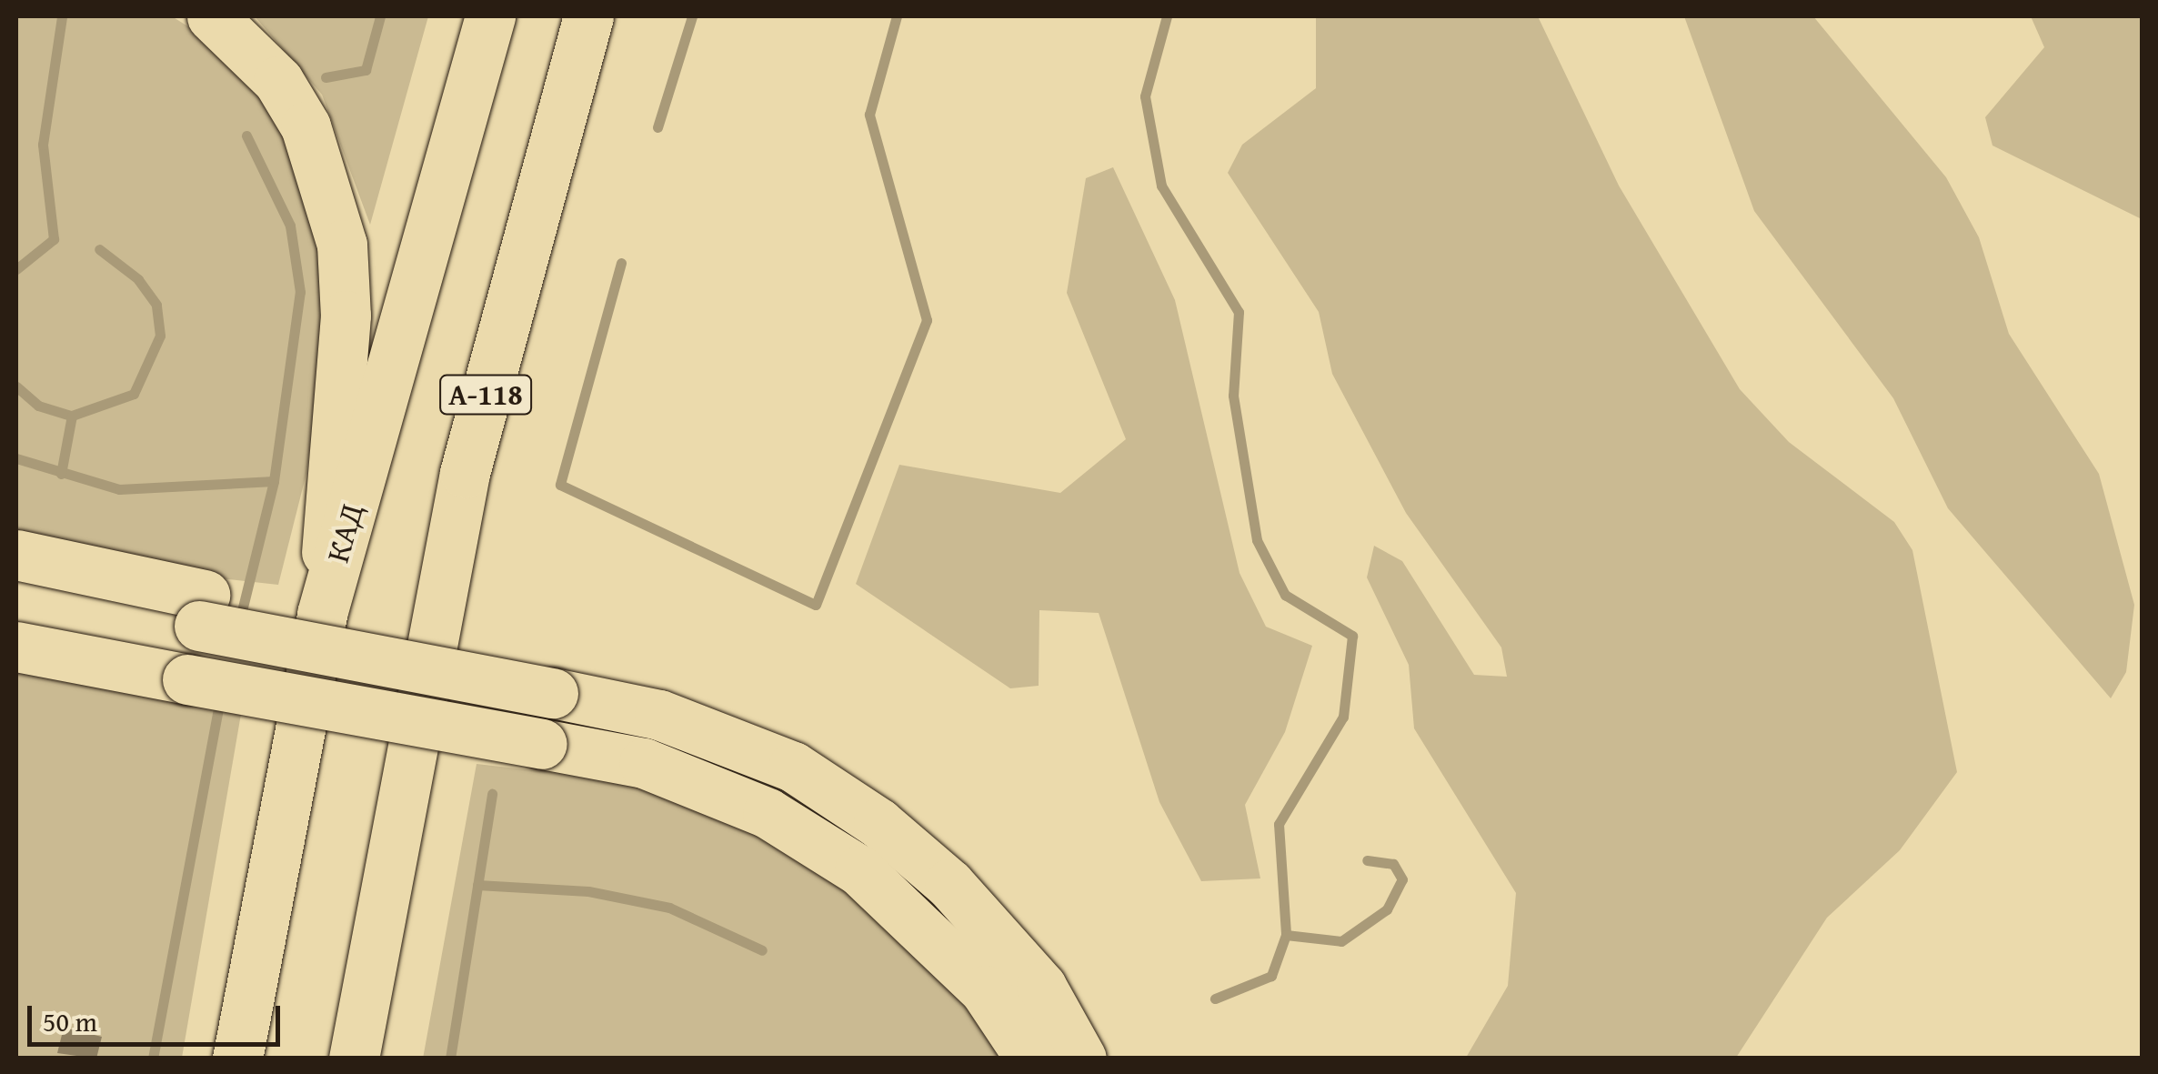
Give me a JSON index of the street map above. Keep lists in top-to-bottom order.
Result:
{
  "streets": {
    "main road": ["А-118", "КАД"]
  },
  "scale_bar": "50 m"
}
